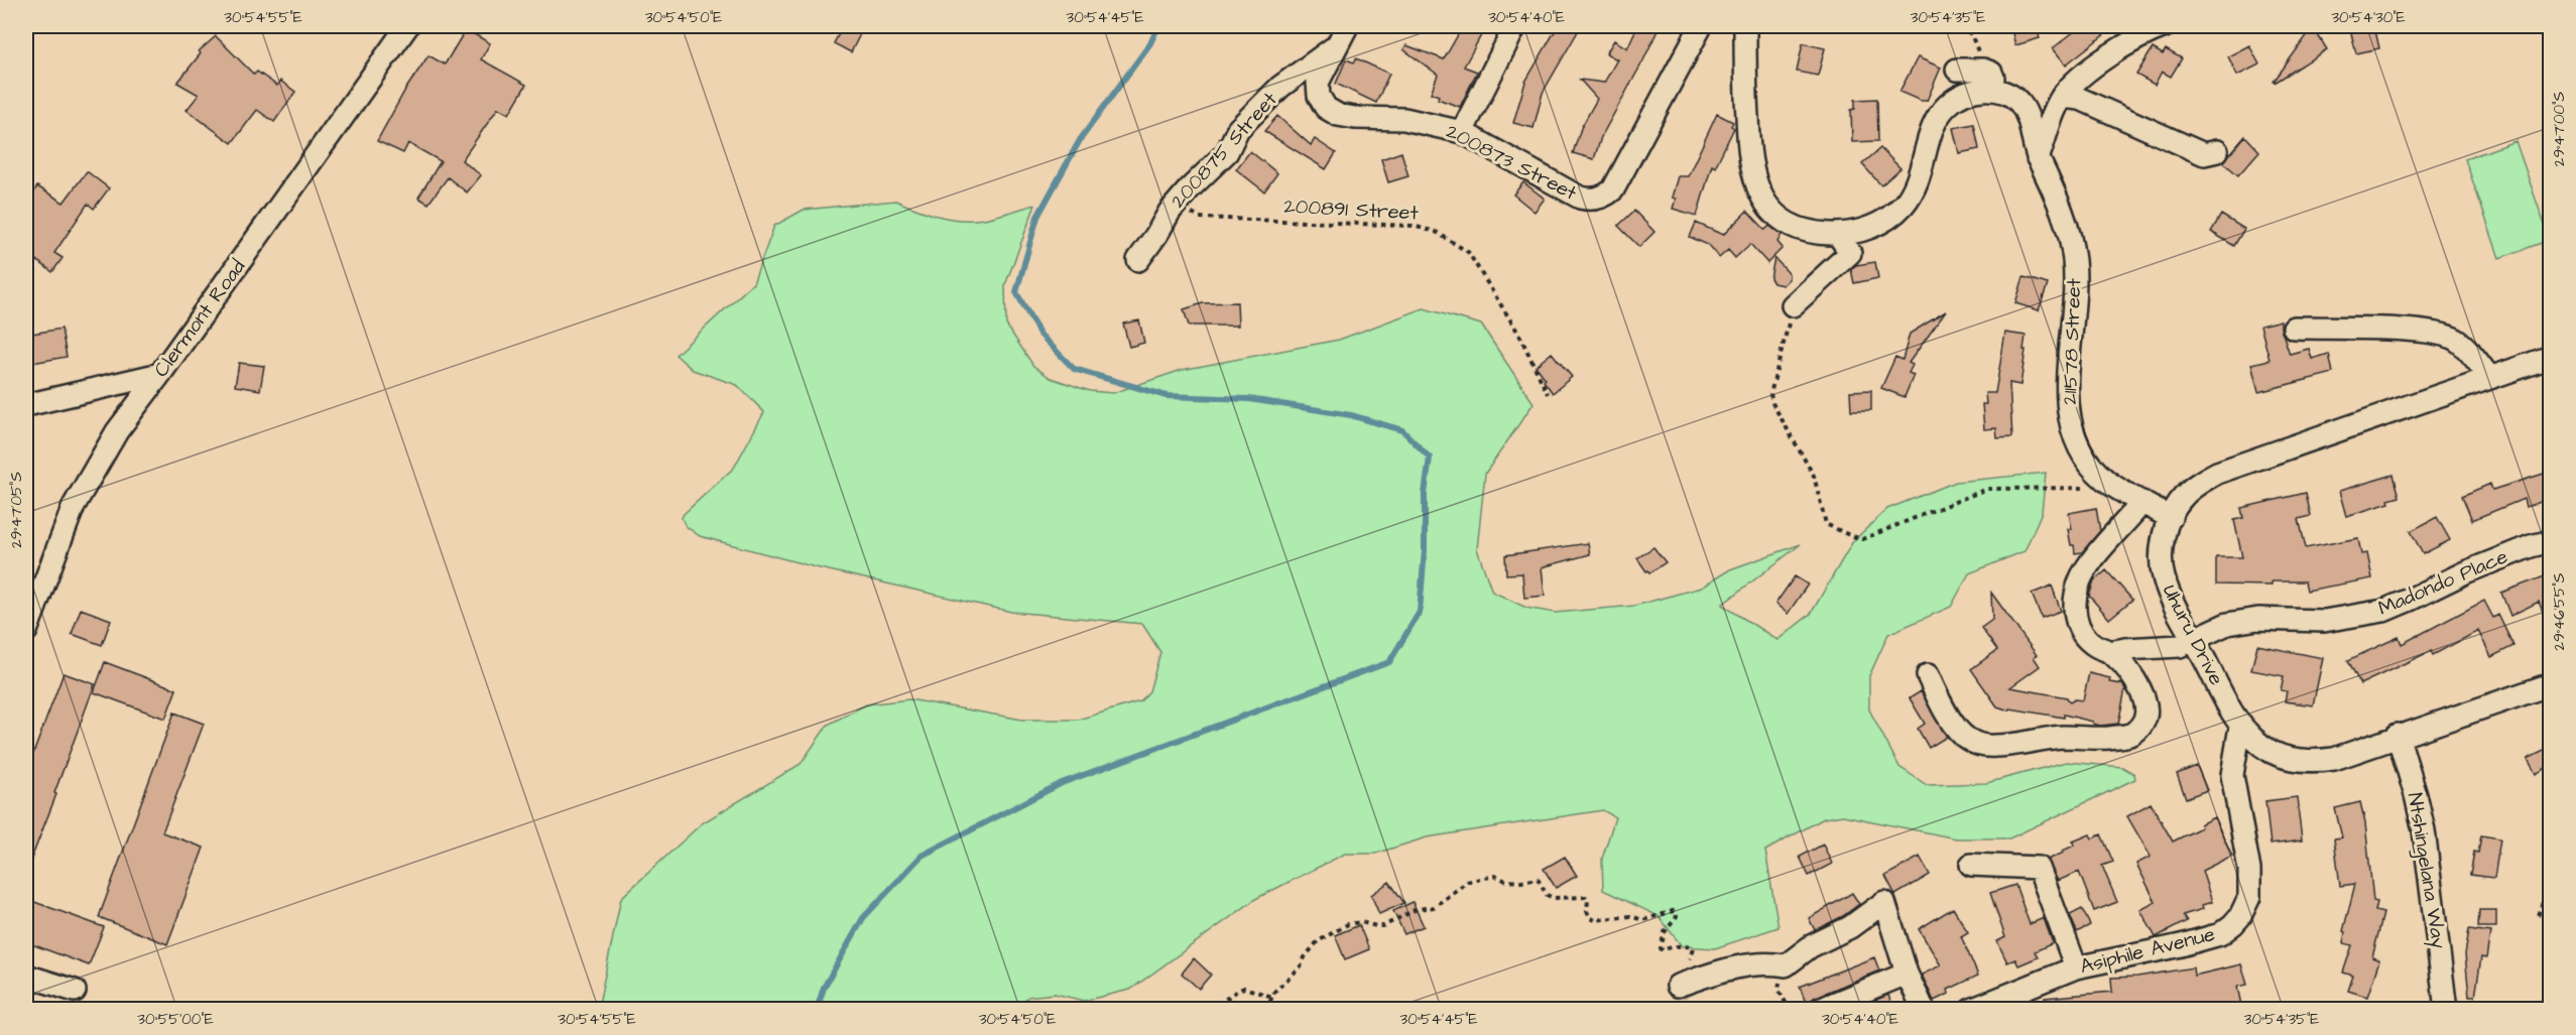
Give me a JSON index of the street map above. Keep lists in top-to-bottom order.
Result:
{
  "streets": {
    "street": [
      "200875 Street",
      "200873 Street",
      "Clermont Road",
      "211578 Street",
      "Madondo Place",
      "Uhuru Drive",
      "Ntshingelana Way",
      "Asiphile Avenue"
    ],
    "path": ["200891 Street"]
  },
  "crossings": [
    ["200875 Street", "200873 Street"],
    ["200875 Street", "200891 Street"],
    ["211578 Street", "Uhuru Drive"],
    ["Madondo Place", "Uhuru Drive"],
    ["Uhuru Drive", "Ntshingelana Way"],
    ["Uhuru Drive", "Asiphile Avenue"]
  ],
  "coordinates": [
    "30°54'55\"E",
    "30°54'50\"E",
    "30°54'45\"E",
    "30°54'40\"E",
    "30°54'35\"E",
    "30°54'30\"E",
    "29°47'00\"S",
    "29°47'05\"S",
    "29°46'55\"S",
    "30°55'00\"E"
  ]
}
